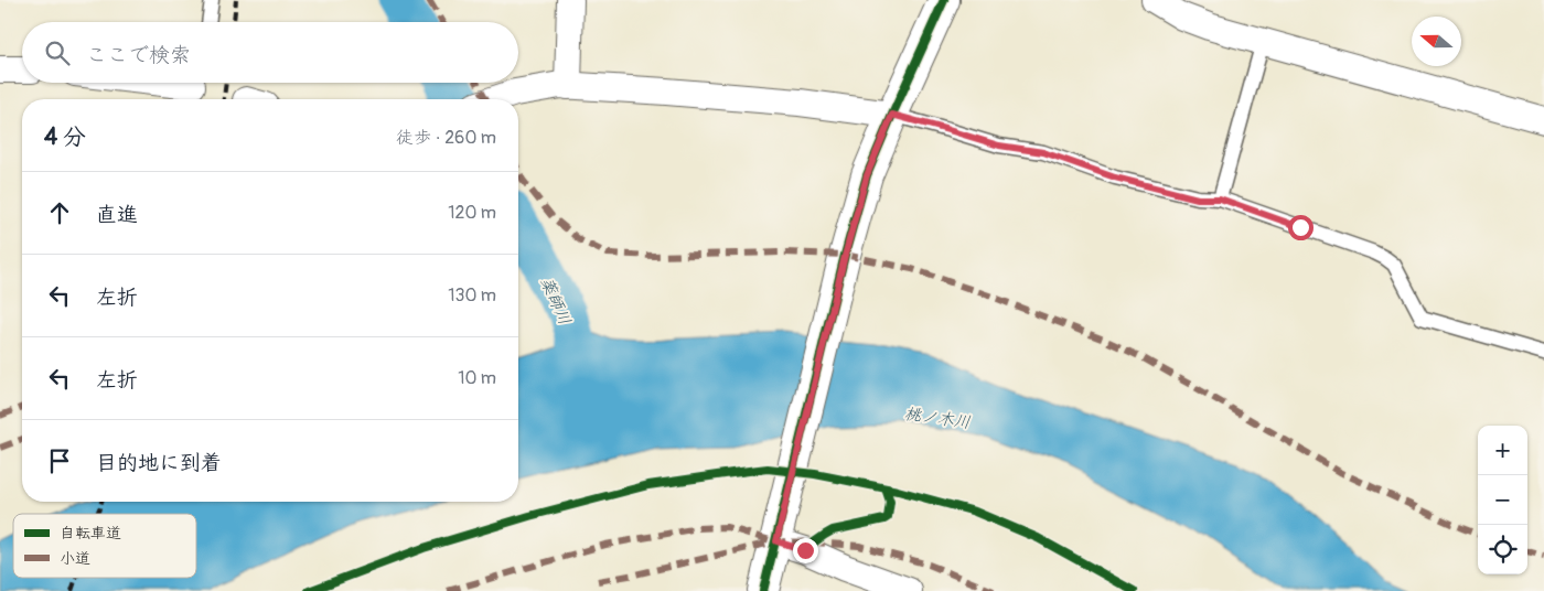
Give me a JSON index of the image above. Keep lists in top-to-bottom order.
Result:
{
  "water": ["薬師川", "桃ノ木川"],
  "legend": ["自転車道", "小道"],
  "north": "left",
  "page": {
    "search": "ここで検索",
    "heading": ["4 分", "徒歩 · 260 m"],
    "list": [
      ["直進", "120 m"],
      ["左折", "130 m"],
      ["左折", "10 m"],
      "目的地に到着"
    ],
    "map_buttons": ["+", "−"]
  }
}
